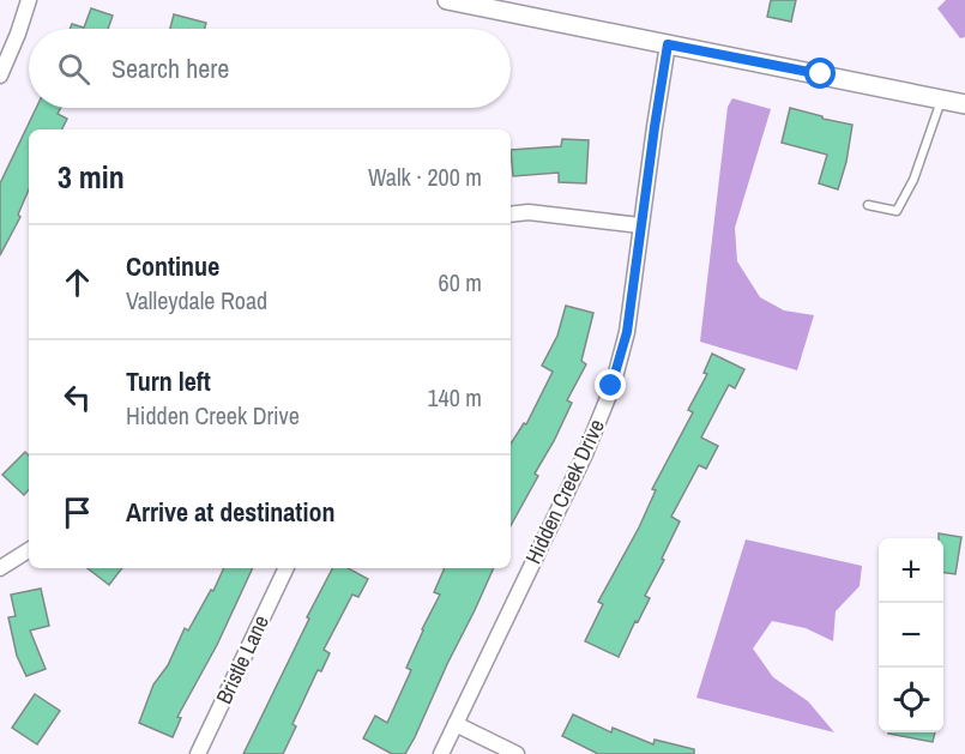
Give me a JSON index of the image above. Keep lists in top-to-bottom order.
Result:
{
  "streets": {
    "street": ["Hidden Creek Drive", "Bristle Lane"]
  },
  "page": {
    "search": "Search here",
    "heading": ["3 min", "Walk · 200 m"],
    "list": [
      ["Continue", "Valleydale Road", "60 m"],
      ["Turn left", "Hidden Creek Drive", "140 m"],
      "Arrive at destination"
    ],
    "map_buttons": ["+", "−"]
  }
}
